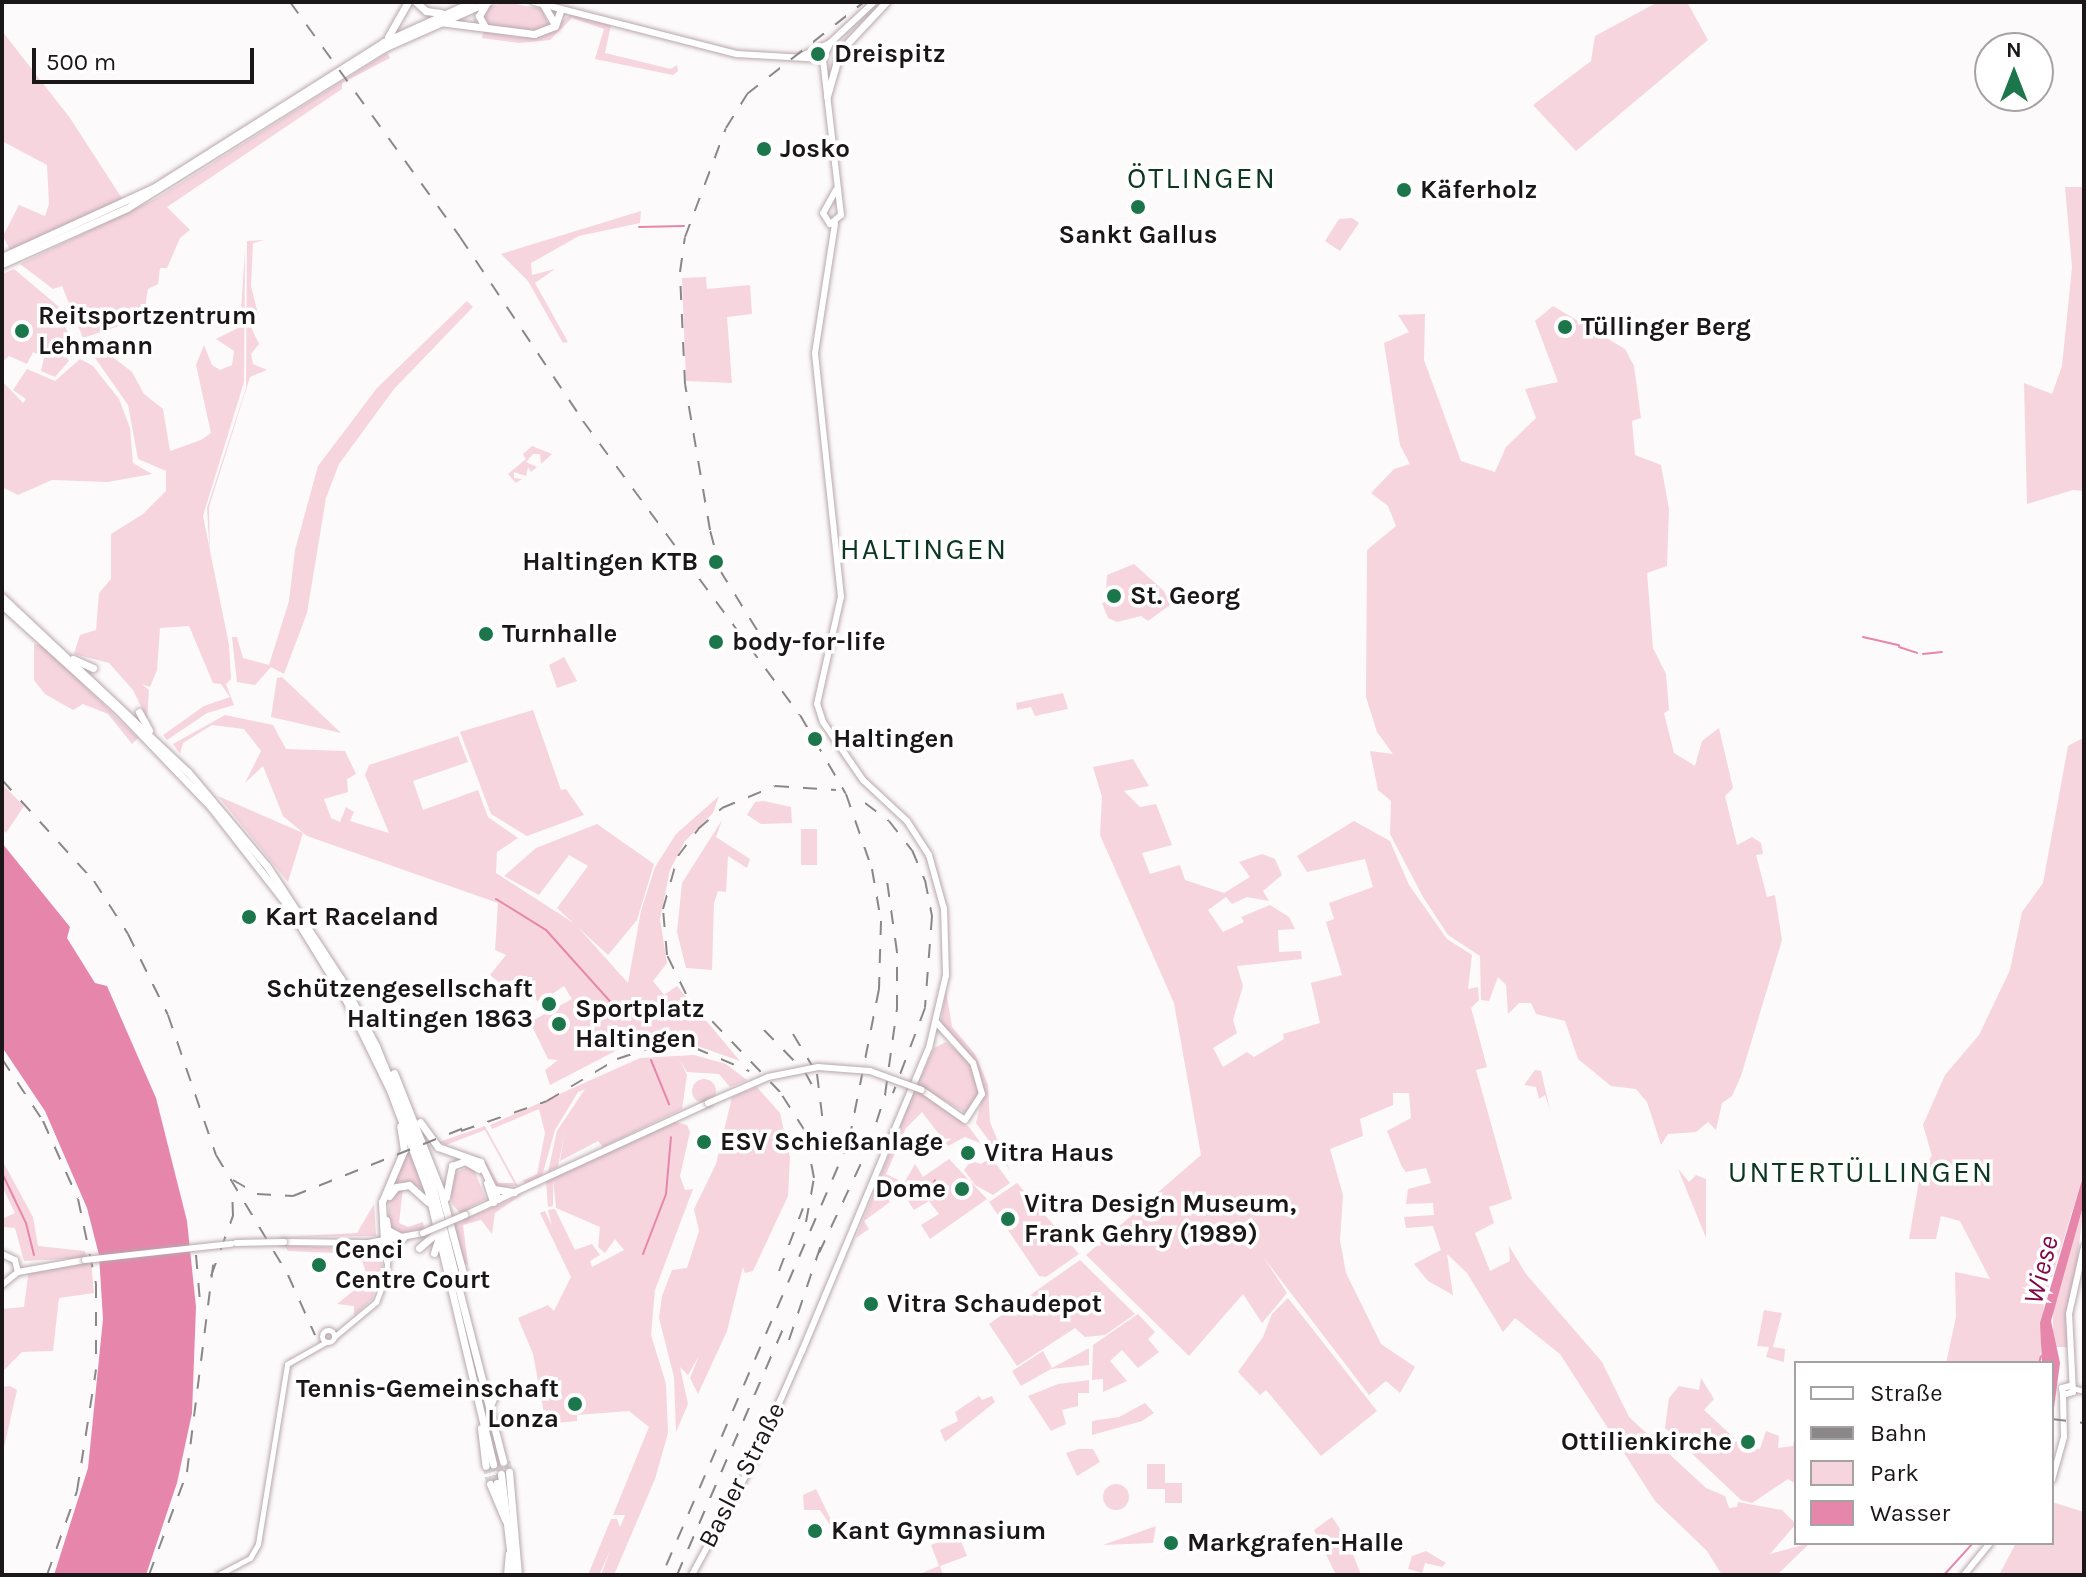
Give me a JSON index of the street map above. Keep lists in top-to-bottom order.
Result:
{
  "streets": {
    "main road": ["Basler Straße"]
  },
  "districts": ["ÖTLINGEN", "HALTINGEN", "UNTERTÜLLINGEN"],
  "water": ["Wiese"],
  "places": [
    "Dreispitz",
    "Josko",
    "Käferholz",
    "Sankt Gallus",
    "Tüllinger Berg",
    "Reitsportzentrum Lehmann",
    "Haltingen KTB",
    "St. Georg",
    "Turnhalle",
    "body-for-life",
    "Haltingen",
    "Kart Raceland",
    "Schützengesellschaft Haltingen 1863",
    "Sportplatz Haltingen",
    "ESV Schießanlage",
    "Vitra Haus",
    "Dome",
    "Vitra Design Museum, Frank Gehry (1989)",
    "Cenci Centre Court",
    "Vitra Schaudepot",
    "Tennis-Gemeinschaft Lonza",
    "Ottilienkirche",
    "Kant Gymnasium",
    "Markgrafen-Halle"
  ],
  "legend": [
    "Straße",
    "Bahn",
    "Park",
    "Wasser"
  ],
  "scale_bar": "500 m",
  "north": "top"
}
